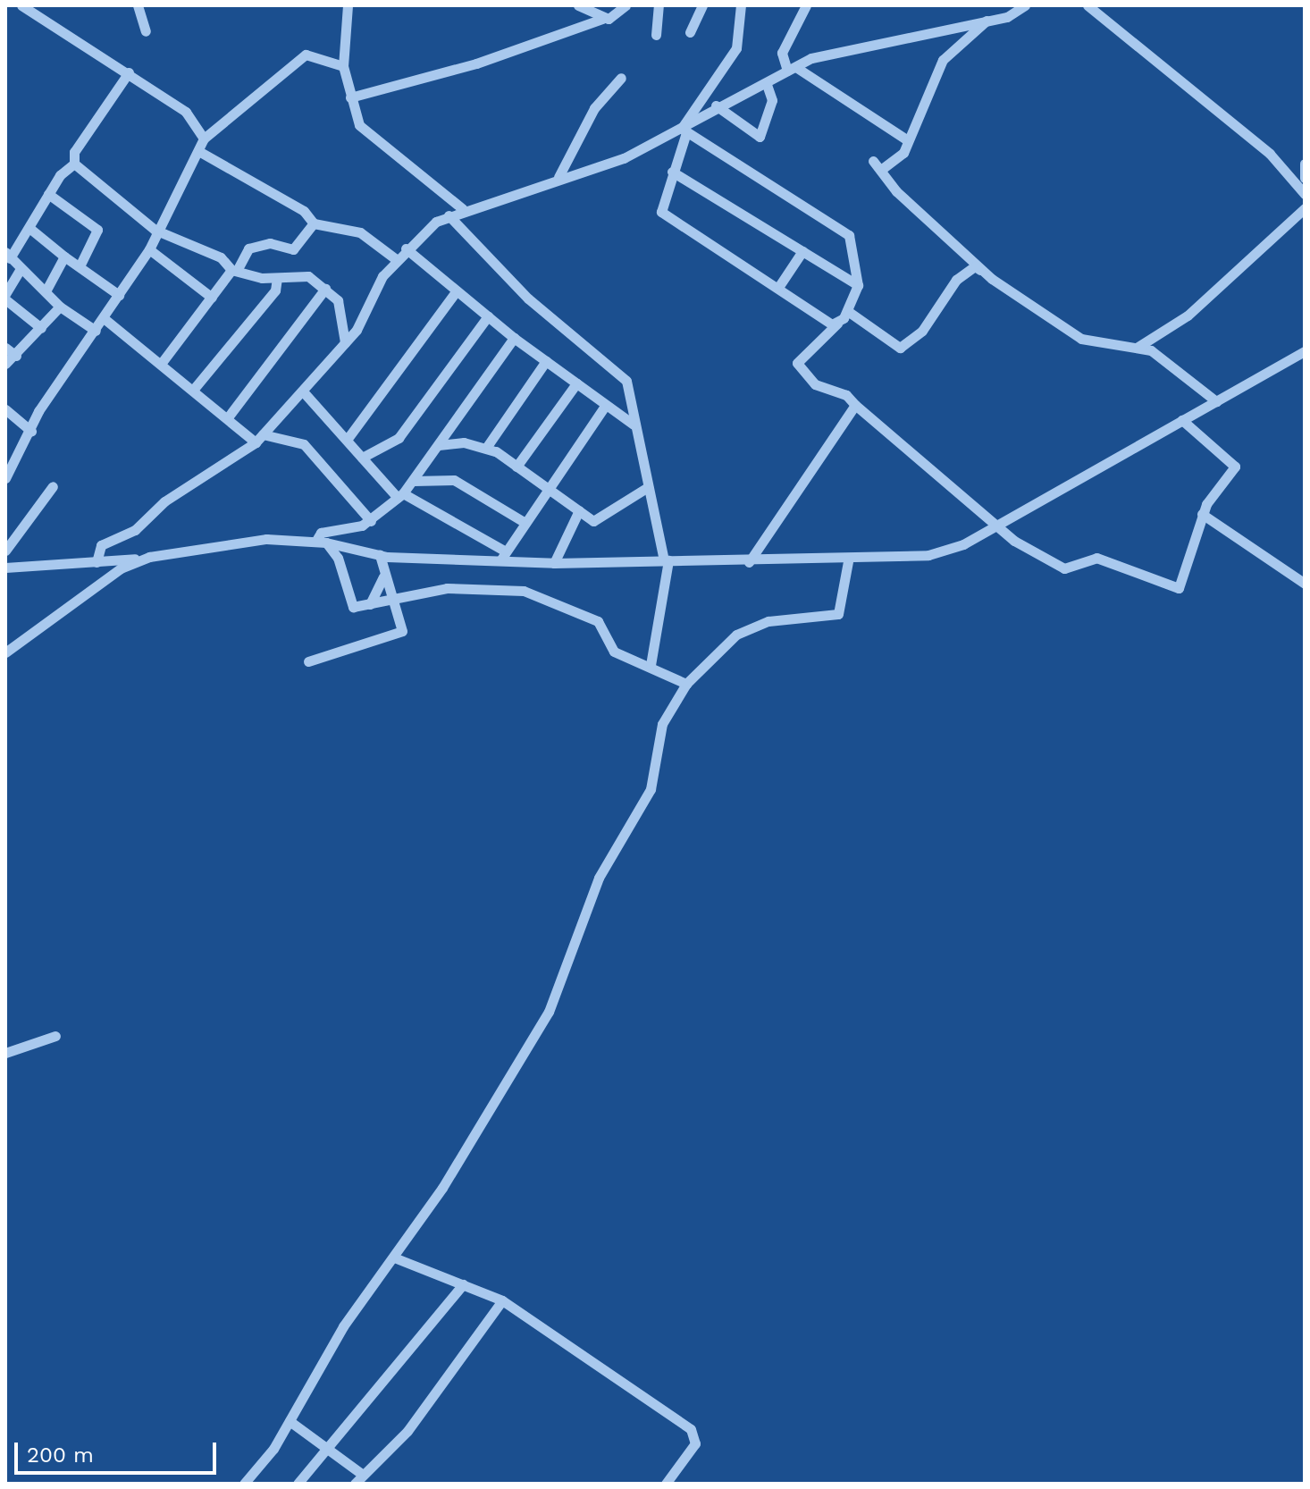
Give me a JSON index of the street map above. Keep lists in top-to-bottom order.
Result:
{
  "scale_bar": "200 m"
}
